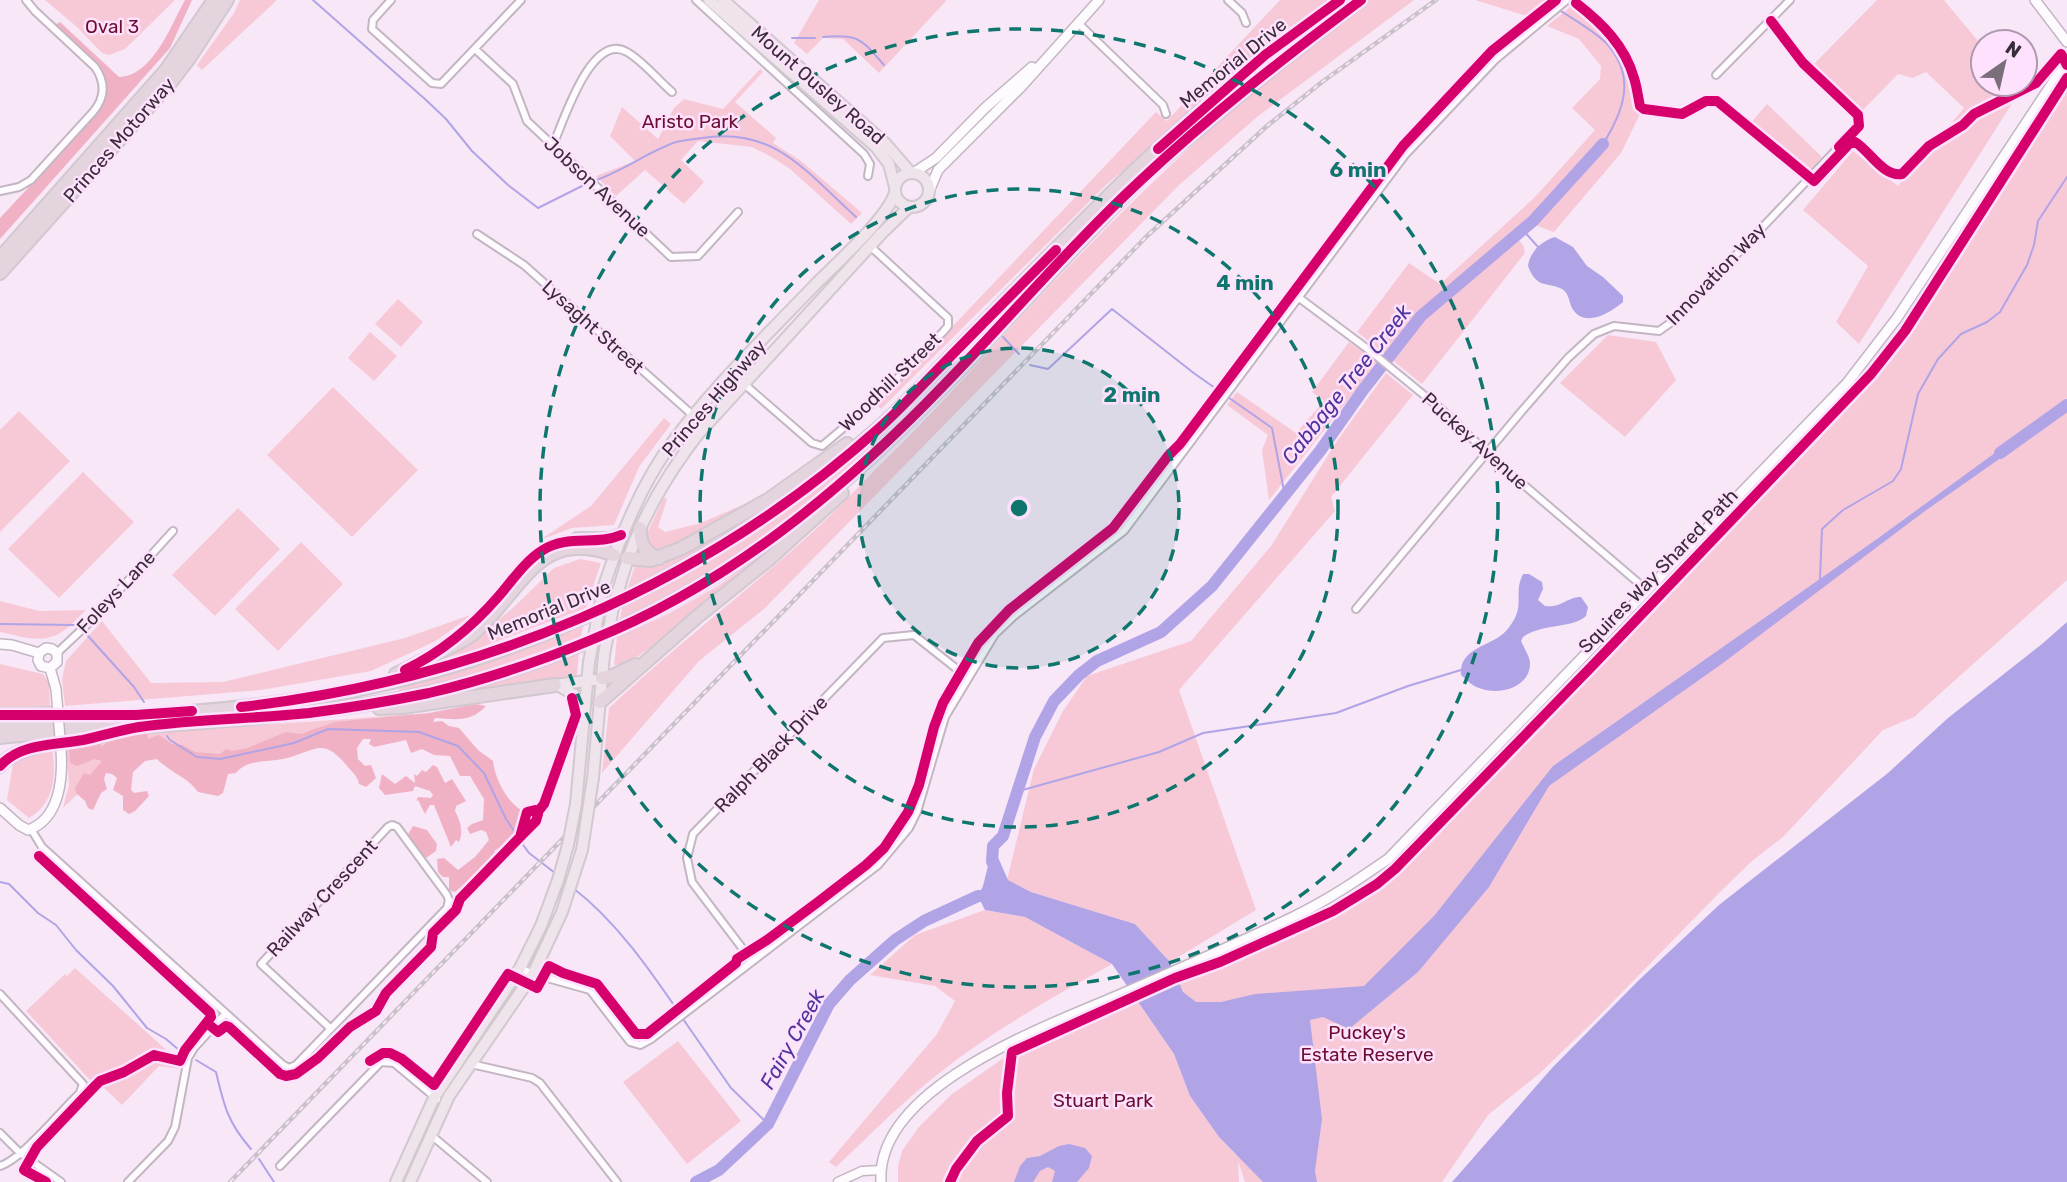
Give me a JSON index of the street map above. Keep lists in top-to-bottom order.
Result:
{
  "streets": {
    "highway": ["Memorial Drive", "Princes Motorway"],
    "main road": ["Mount Ousley Road", "Princes Highway"],
    "street": [
      "Jobson Avenue",
      "Innovation Way",
      "Lysaght Street",
      "Woodhill Street",
      "Puckey Avenue",
      "Foleys Lane",
      "Ralph Black Drive",
      "Railway Crescent"
    ],
    "cycle path": ["Squires Way Shared Path"]
  },
  "crossings": [
    ["Mount Ousley Road", "Princes Highway"],
    ["Innovation Way", "Puckey Avenue"],
    ["Lysaght Street", "Princes Highway"],
    ["Woodhill Street", "Princes Highway"]
  ],
  "water": ["Cabbage Tree Creek", "Fairy Creek"],
  "parks": [
    "Oval 3",
    "Aristo Park",
    "Puckey's Estate Reserve",
    "Stuart Park"
  ],
  "north": "top right",
  "rings": ["6 min", "4 min", "2 min"]
}
